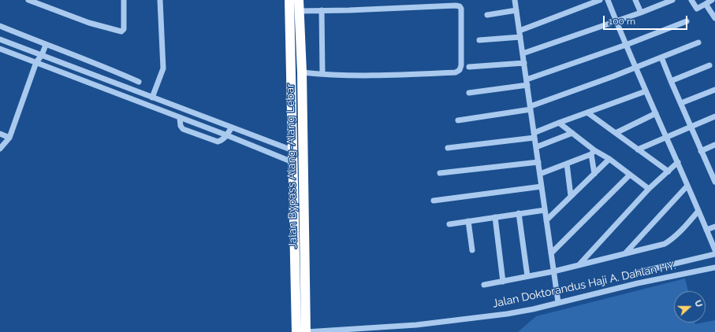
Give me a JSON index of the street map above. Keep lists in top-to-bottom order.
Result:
{
  "streets": {
    "highway": ["Jalan Bypass Alang-Alang Lebar"],
    "street": ["Jalan Doktorandus Haji A. Dahlan HY."]
  },
  "crossings": [
    ["Jalan Bypass Alang-Alang Lebar", "Jalan Doktorandus Haji A. Dahlan HY."]
  ],
  "scale_bar": "100 m",
  "north": "right"
}
